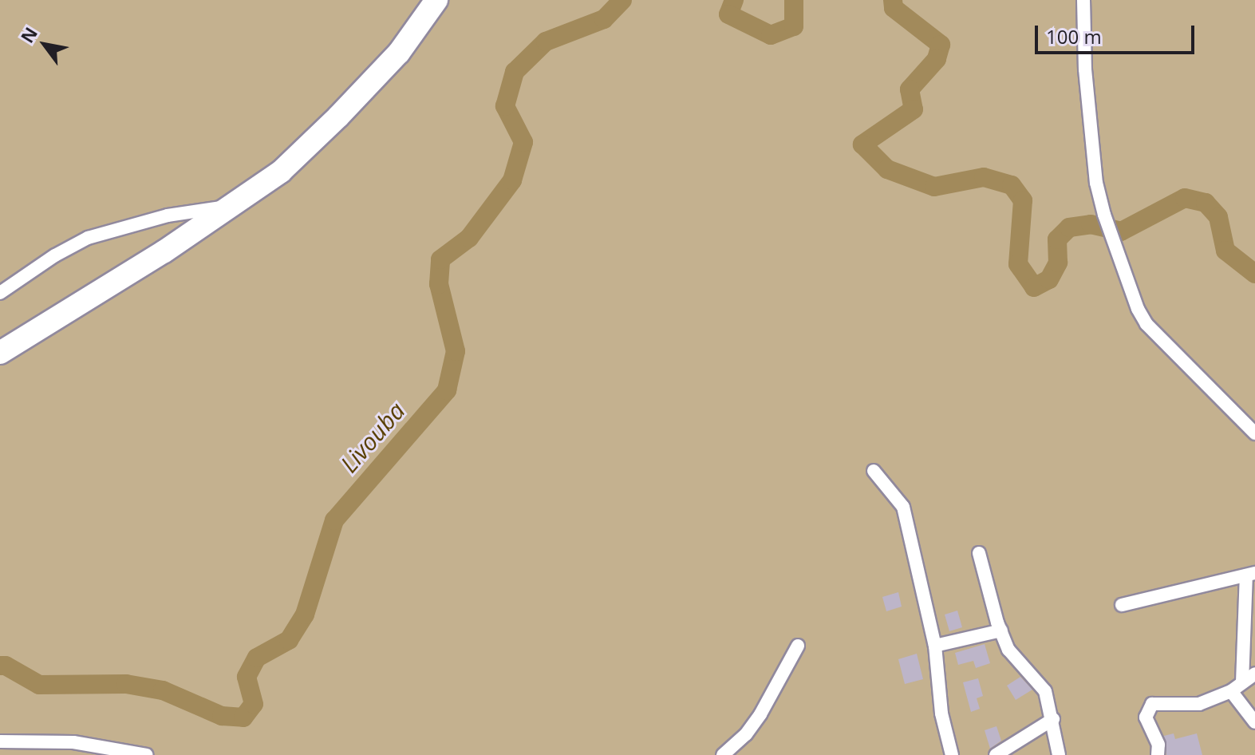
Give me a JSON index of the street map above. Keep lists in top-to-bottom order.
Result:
{
  "water": ["Livouba"],
  "scale_bar": "100 m",
  "north": "top left"
}
